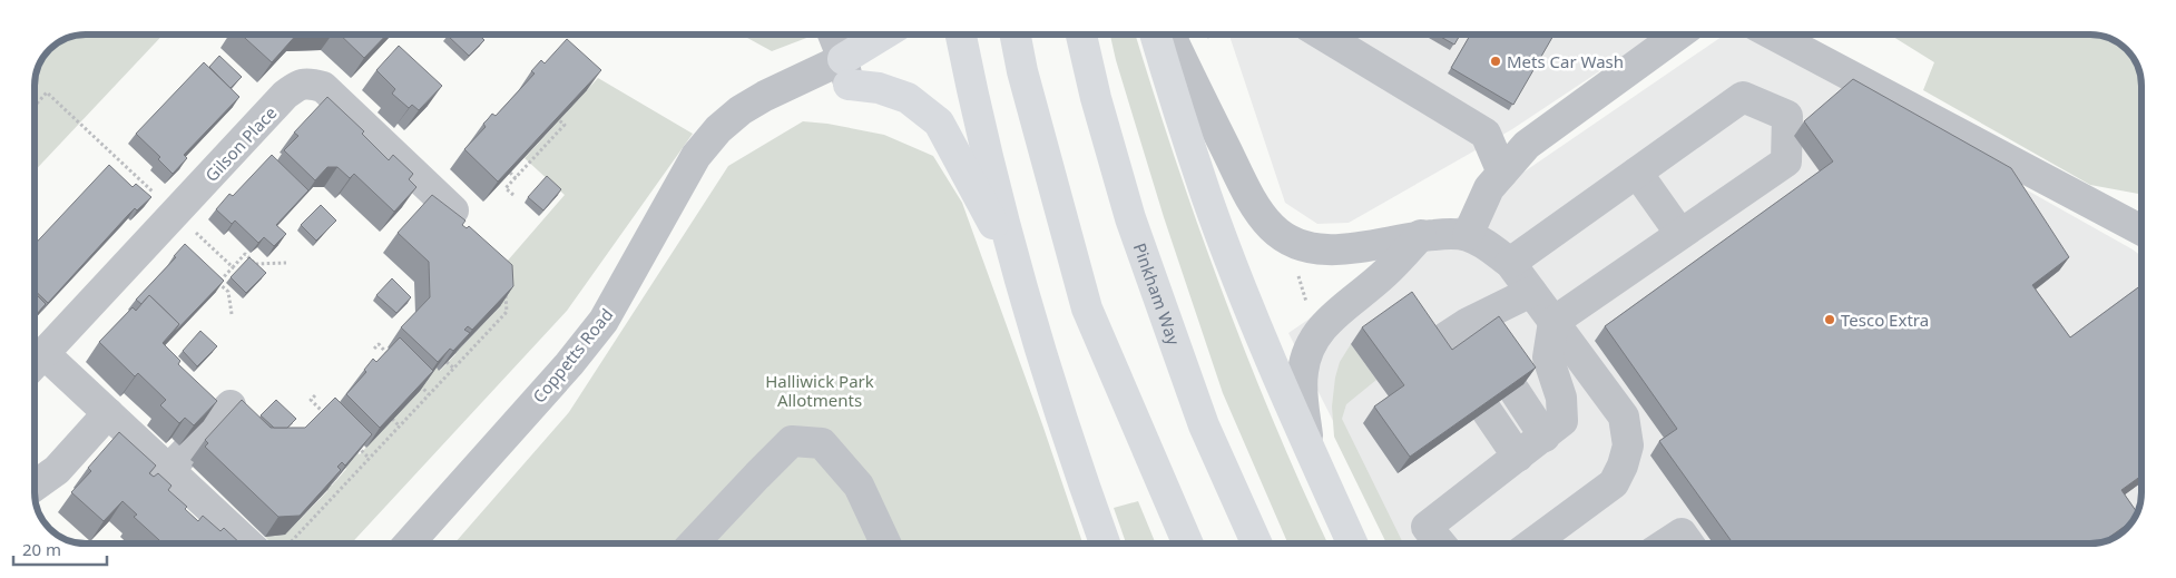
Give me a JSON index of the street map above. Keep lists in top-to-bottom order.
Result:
{
  "streets": {
    "highway": ["Pinkham Way"],
    "street": ["Gilson Place", "Coppetts Road"]
  },
  "parks": ["Halliwick Park Allotments"],
  "places": ["Mets Car Wash", "Tesco Extra"],
  "scale_bar": "20 m"
}
